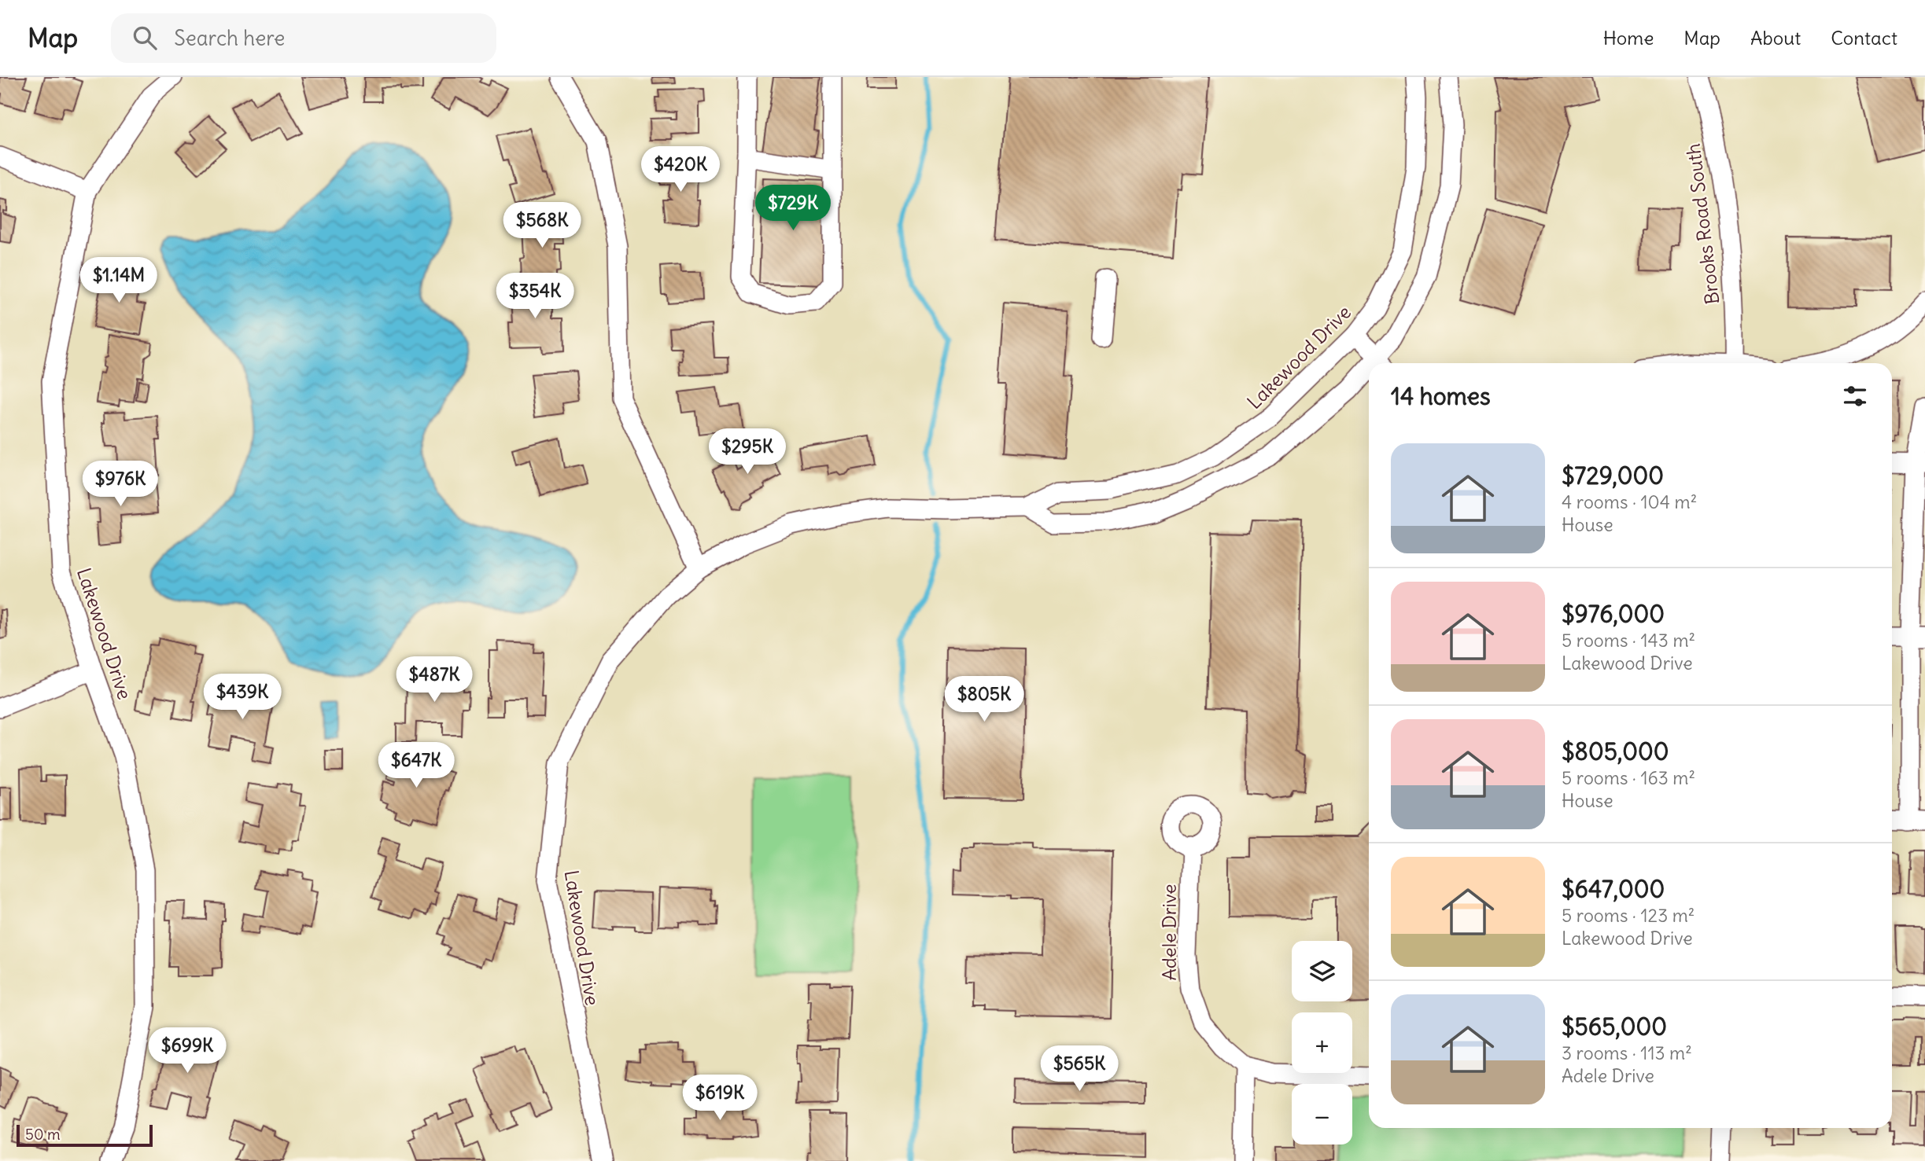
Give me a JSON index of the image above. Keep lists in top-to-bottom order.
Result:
{
  "streets": {
    "street": ["Brooks Road South", "Lakewood Drive", "Adele Drive"]
  },
  "scale_bar": "50 m",
  "page": {
    "header": "Map",
    "search": "Search here",
    "nav": [
      "Home",
      "Map",
      "About",
      "Contact"
    ],
    "price": [
      "$420K",
      "$729K",
      "$568K",
      "$1.14M",
      "$354K",
      "$295K",
      "$976K",
      "$487K",
      "$439K",
      "$805K",
      "$647K",
      "$699K",
      "$565K",
      "$619K"
    ],
    "heading": "14 homes",
    "list": [
      {
        "name": "$729,000",
        "note": "4 rooms · 104 m² · House"
      },
      {
        "name": "$976,000",
        "note": "5 rooms · 143 m² · Lakewood Drive"
      },
      {
        "name": "$805,000",
        "note": "5 rooms · 163 m² · House"
      },
      {
        "name": "$647,000",
        "note": "5 rooms · 123 m² · Lakewood Drive"
      },
      {
        "name": "$565,000",
        "note": "3 rooms · 113 m² · Adele Drive"
      }
    ],
    "map_buttons": ["+", "−"],
    "scale": "50 m"
  }
}
